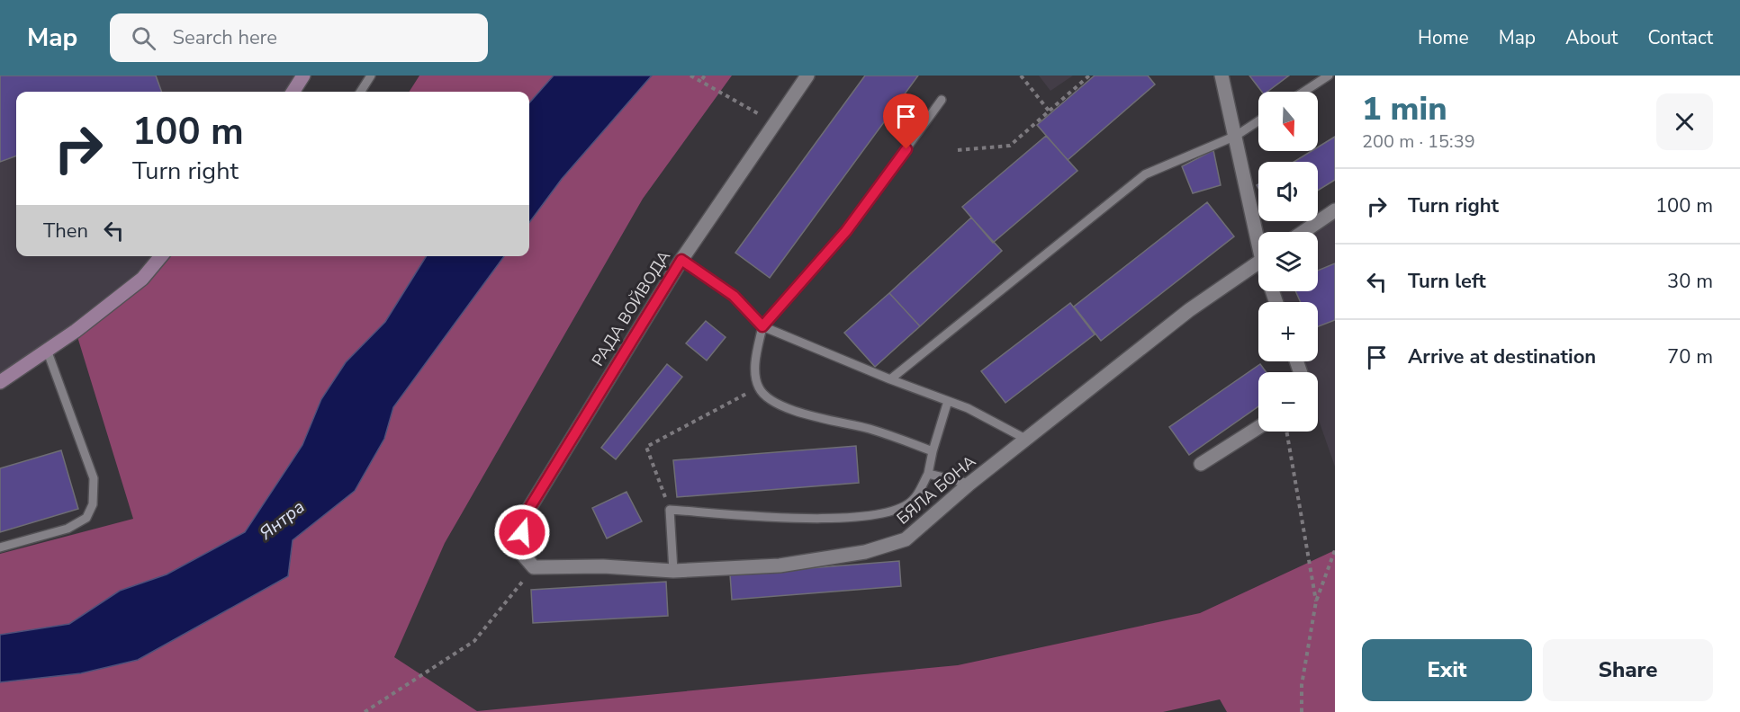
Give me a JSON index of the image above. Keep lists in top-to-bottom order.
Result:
{
  "streets": {
    "street": ["РАДА ВОЙВОДА", "БЯЛА БОНА"]
  },
  "crossings": [
    ["РАДА ВОЙВОДА", "БЯЛА БОНА"]
  ],
  "water": ["Янтра"],
  "north": "bottom",
  "page": {
    "header": "Map",
    "search": "Search here",
    "nav": [
      "Home",
      "Map",
      "About",
      "Contact"
    ],
    "heading": ["1 min", "200 m · 15:39"],
    "map_buttons": ["+", "−"],
    "turn": ["100 m", "Turn right"],
    "list": [
      {
        "name": "Turn right",
        "value": "100 m"
      },
      {
        "name": "Turn left",
        "value": "30 m"
      },
      {
        "name": "Arrive at destination",
        "value": "70 m"
      }
    ],
    "then": "Then",
    "buttons": ["Exit", "Share"]
  }
}
